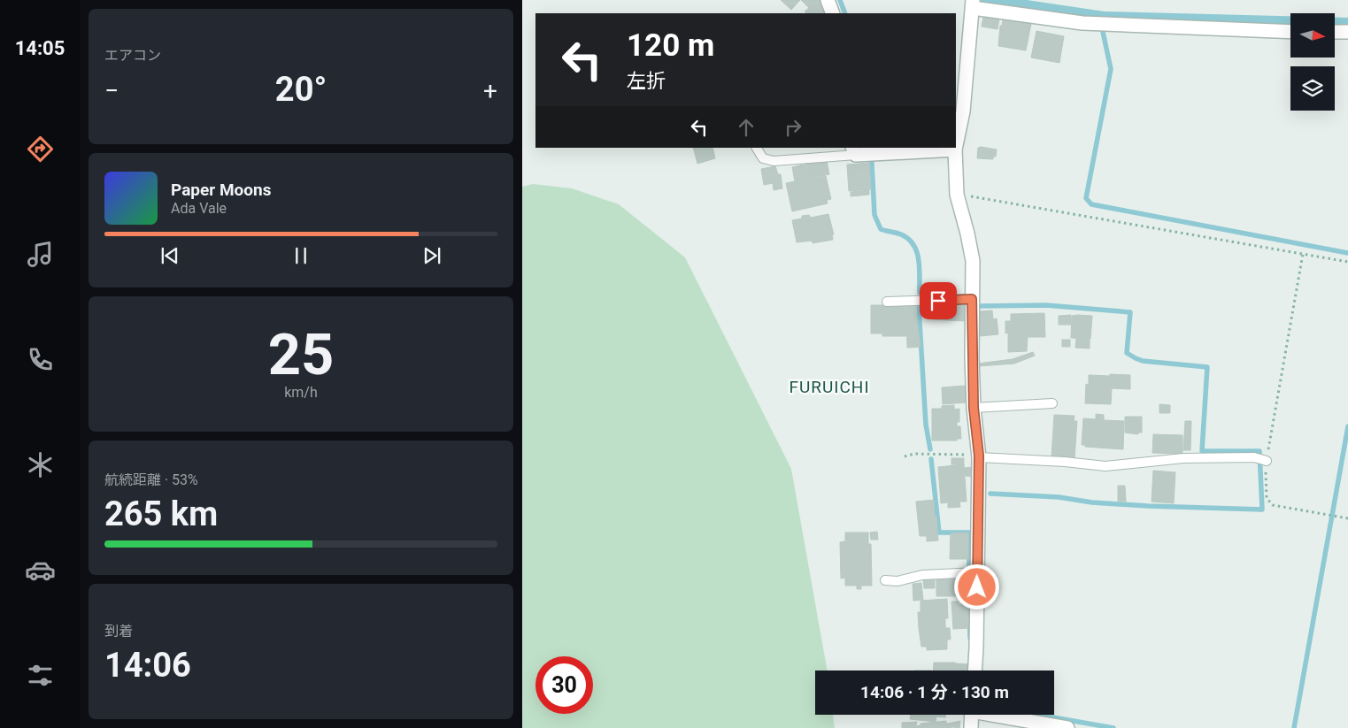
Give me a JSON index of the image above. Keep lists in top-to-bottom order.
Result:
{
  "districts": ["FURUICHI"],
  "north": "right",
  "page": {
    "tabs": "14:05",
    "tile": [
      "エアコン",
      ["25", "km/h"],
      ["航続距離 · 53%", "265 km"],
      ["到着", "14:06"]
    ],
    "turn": ["120 m", "左折"],
    "heat": ["−", "20°", "+"],
    "song": ["Paper Moons", "Ada Vale"],
    "limit": "30",
    "trip": "14:06 · 1 分 · 130 m"
  }
}
